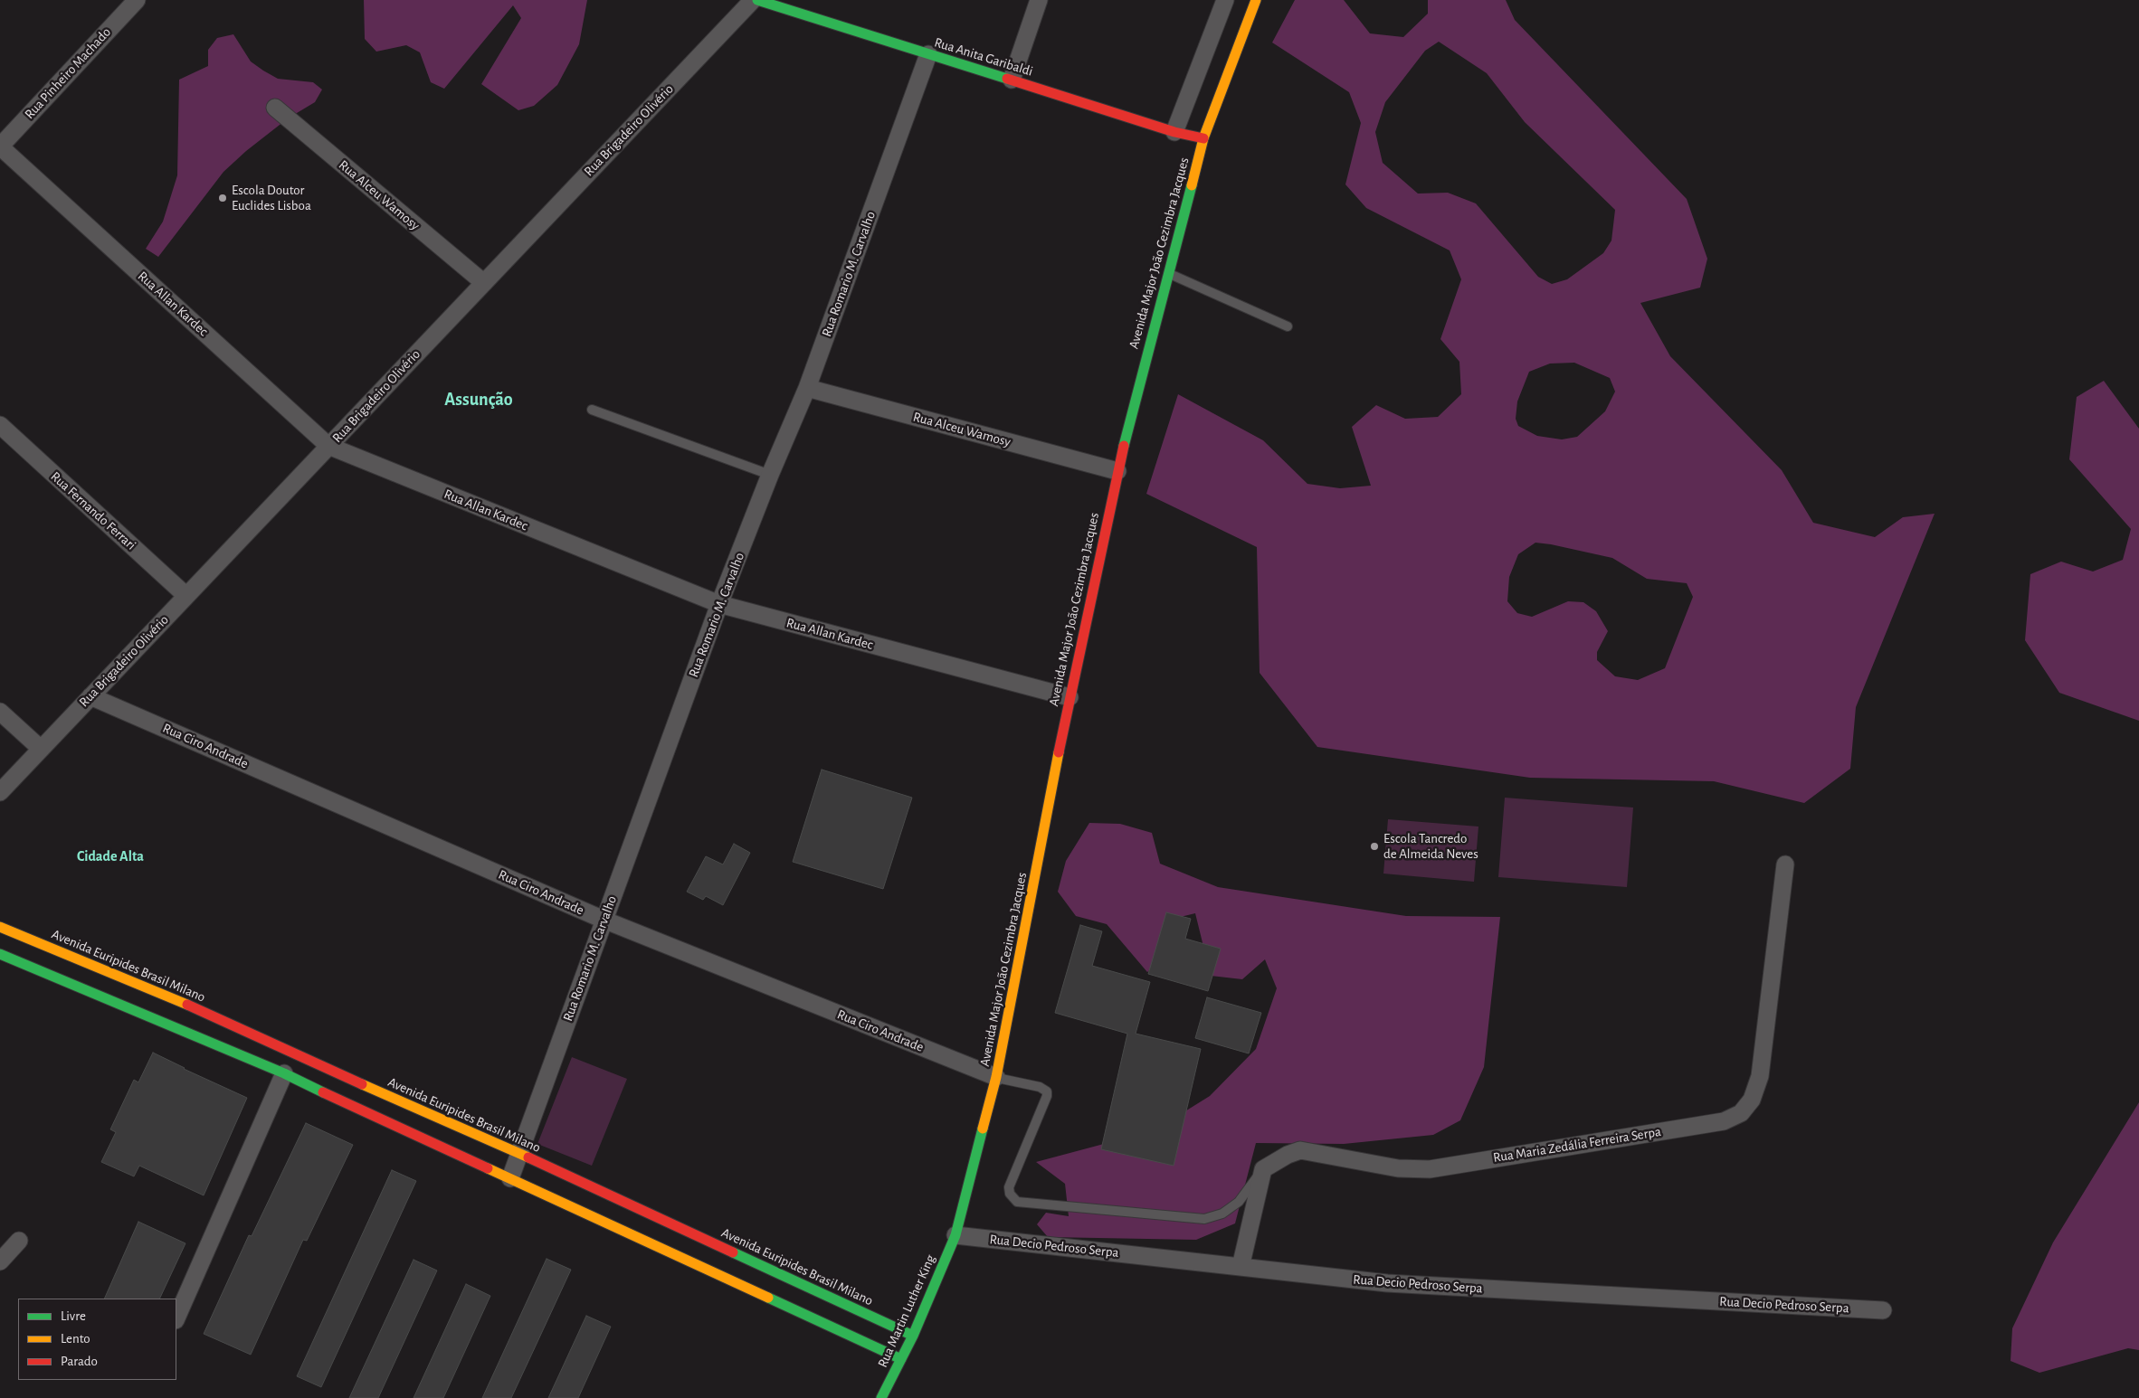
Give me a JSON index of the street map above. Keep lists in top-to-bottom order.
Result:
{
  "streets": {
    "main road": [
      "Rua Anita Garibaldi",
      "Avenida Major João Cezimbra Jacques",
      "Avenida Euripides Brasil Milano",
      "Rua Martin Luther King"
    ],
    "street": [
      "Rua Pinheiro Machado",
      "Rua Brigadeiro Olivério",
      "Rua Alceu Wamosy",
      "Rua Romario M. Carvalho",
      "Rua Allan Kardec",
      "Rua Fernando Ferrari",
      "Rua Ciro Andrade",
      "Rua Maria Zedália Ferreira Serpa",
      "Rua Decio Pedroso Serpa"
    ]
  },
  "crossings": [
    ["Rua Anita Garibaldi", "Avenida Major João Cezimbra Jacques"],
    ["Rua Anita Garibaldi", "Rua Romario M. Carvalho"],
    ["Rua Pinheiro Machado", "Rua Allan Kardec"],
    ["Rua Brigadeiro Olivério", "Rua Alceu Wamosy"],
    ["Rua Brigadeiro Olivério", "Rua Allan Kardec"],
    ["Rua Brigadeiro Olivério", "Rua Fernando Ferrari"],
    ["Rua Brigadeiro Olivério", "Rua Ciro Andrade"],
    ["Rua Alceu Wamosy", "Avenida Major João Cezimbra Jacques"],
    ["Rua Alceu Wamosy", "Rua Romario M. Carvalho"],
    ["Avenida Major João Cezimbra Jacques", "Rua Allan Kardec"],
    ["Avenida Major João Cezimbra Jacques", "Rua Ciro Andrade"],
    ["Avenida Major João Cezimbra Jacques", "Rua Decio Pedroso Serpa"],
    ["Avenida Major João Cezimbra Jacques", "Rua Martin Luther King"],
    ["Rua Romario M. Carvalho", "Rua Allan Kardec"],
    ["Rua Romario M. Carvalho", "Rua Ciro Andrade"],
    ["Rua Romario M. Carvalho", "Avenida Euripides Brasil Milano"],
    ["Avenida Euripides Brasil Milano", "Rua Martin Luther King"],
    ["Rua Decio Pedroso Serpa", "Rua Martin Luther King"]
  ],
  "districts": ["Assunção", "Cidade Alta"],
  "places": ["Escola Doutor Euclides Lisboa", "Escola Tancredo de Almeida Neves"],
  "legend": ["Livre", "Lento", "Parado"]
}
